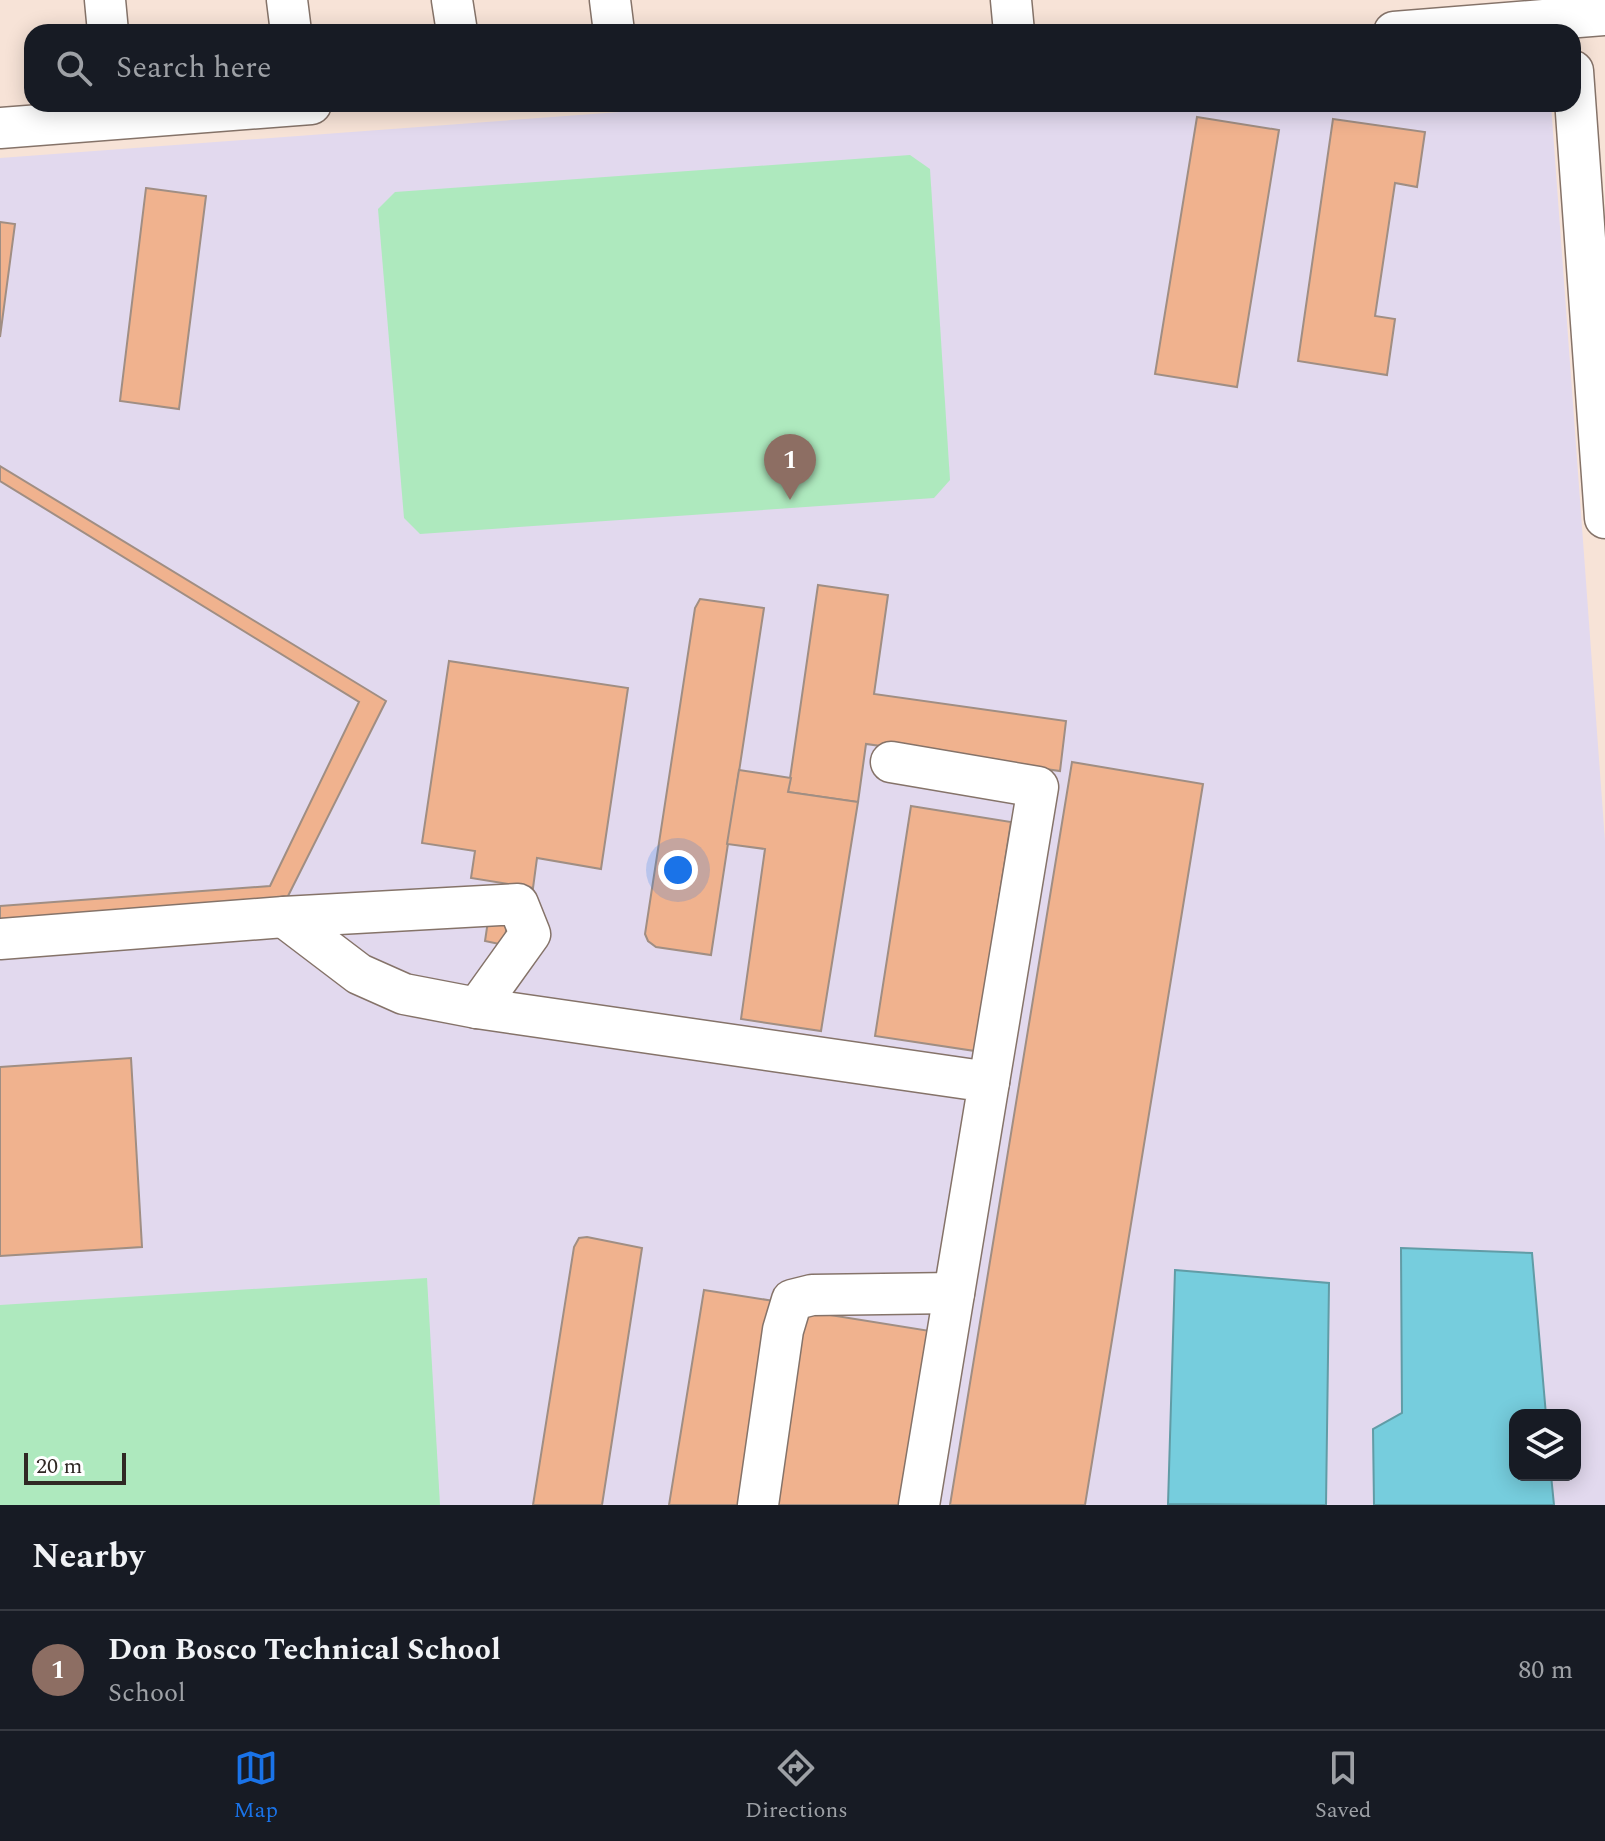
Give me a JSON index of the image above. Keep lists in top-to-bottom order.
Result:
{
  "scale_bar": "20 m",
  "page": {
    "search": "Search here",
    "pins": "1",
    "scale": "20 m",
    "heading": "Nearby",
    "list": [
      {
        "mark": "1",
        "name": "Don Bosco Technical School",
        "note": "School",
        "value": "80 m"
      }
    ],
    "nav": ["Map", "Directions", "Saved"]
  }
}
